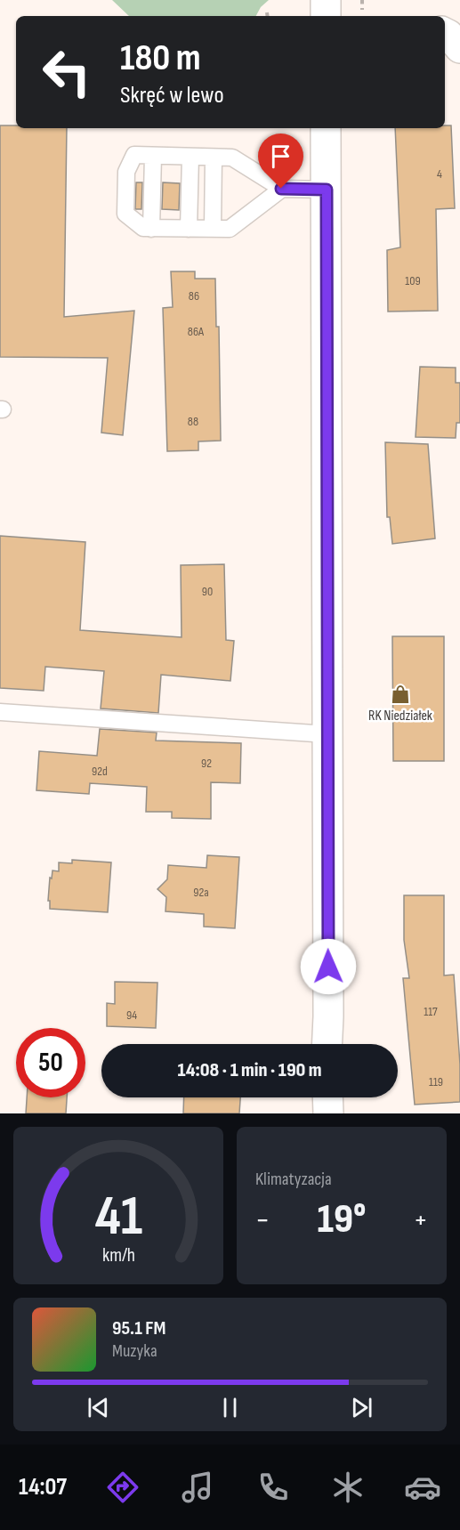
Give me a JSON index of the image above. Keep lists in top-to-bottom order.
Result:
{
  "places": {
    "shop": ["RK Niedziałek"]
  },
  "house_numbers": [
    "4",
    "109",
    "86",
    "86A",
    "88",
    "90",
    "92",
    "92d",
    "92a",
    "117",
    "94",
    "119"
  ],
  "page": {
    "turn": ["180 m", "Skręć w lewo"],
    "limit": "50",
    "trip": "14:08 · 1 min · 190 m",
    "tile": "Klimatyzacja",
    "heat": ["−", "19°", "+"],
    "song": ["95.1 FM", "Muzyka"],
    "tabs": "14:07",
    "gauge": ["41", "km/h"]
  }
}
